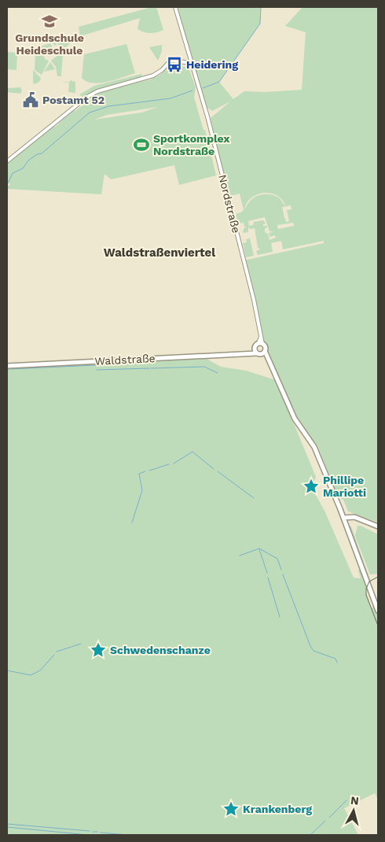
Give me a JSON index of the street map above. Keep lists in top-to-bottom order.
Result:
{
  "streets": {
    "main road": ["Nordstraße", "Waldstraße"]
  },
  "districts": ["Waldstraßenviertel"],
  "places": {
    "school or university": ["Grundschule Heideschule"],
    "bus stop": ["Heidering"],
    "public building": ["Postamt 52"],
    "sports": ["Sportkomplex Nordstraße"],
    "place": ["Phillipe Mariotti", "Schwedenschanze", "Krankenberg"]
  },
  "north": "top"
}
